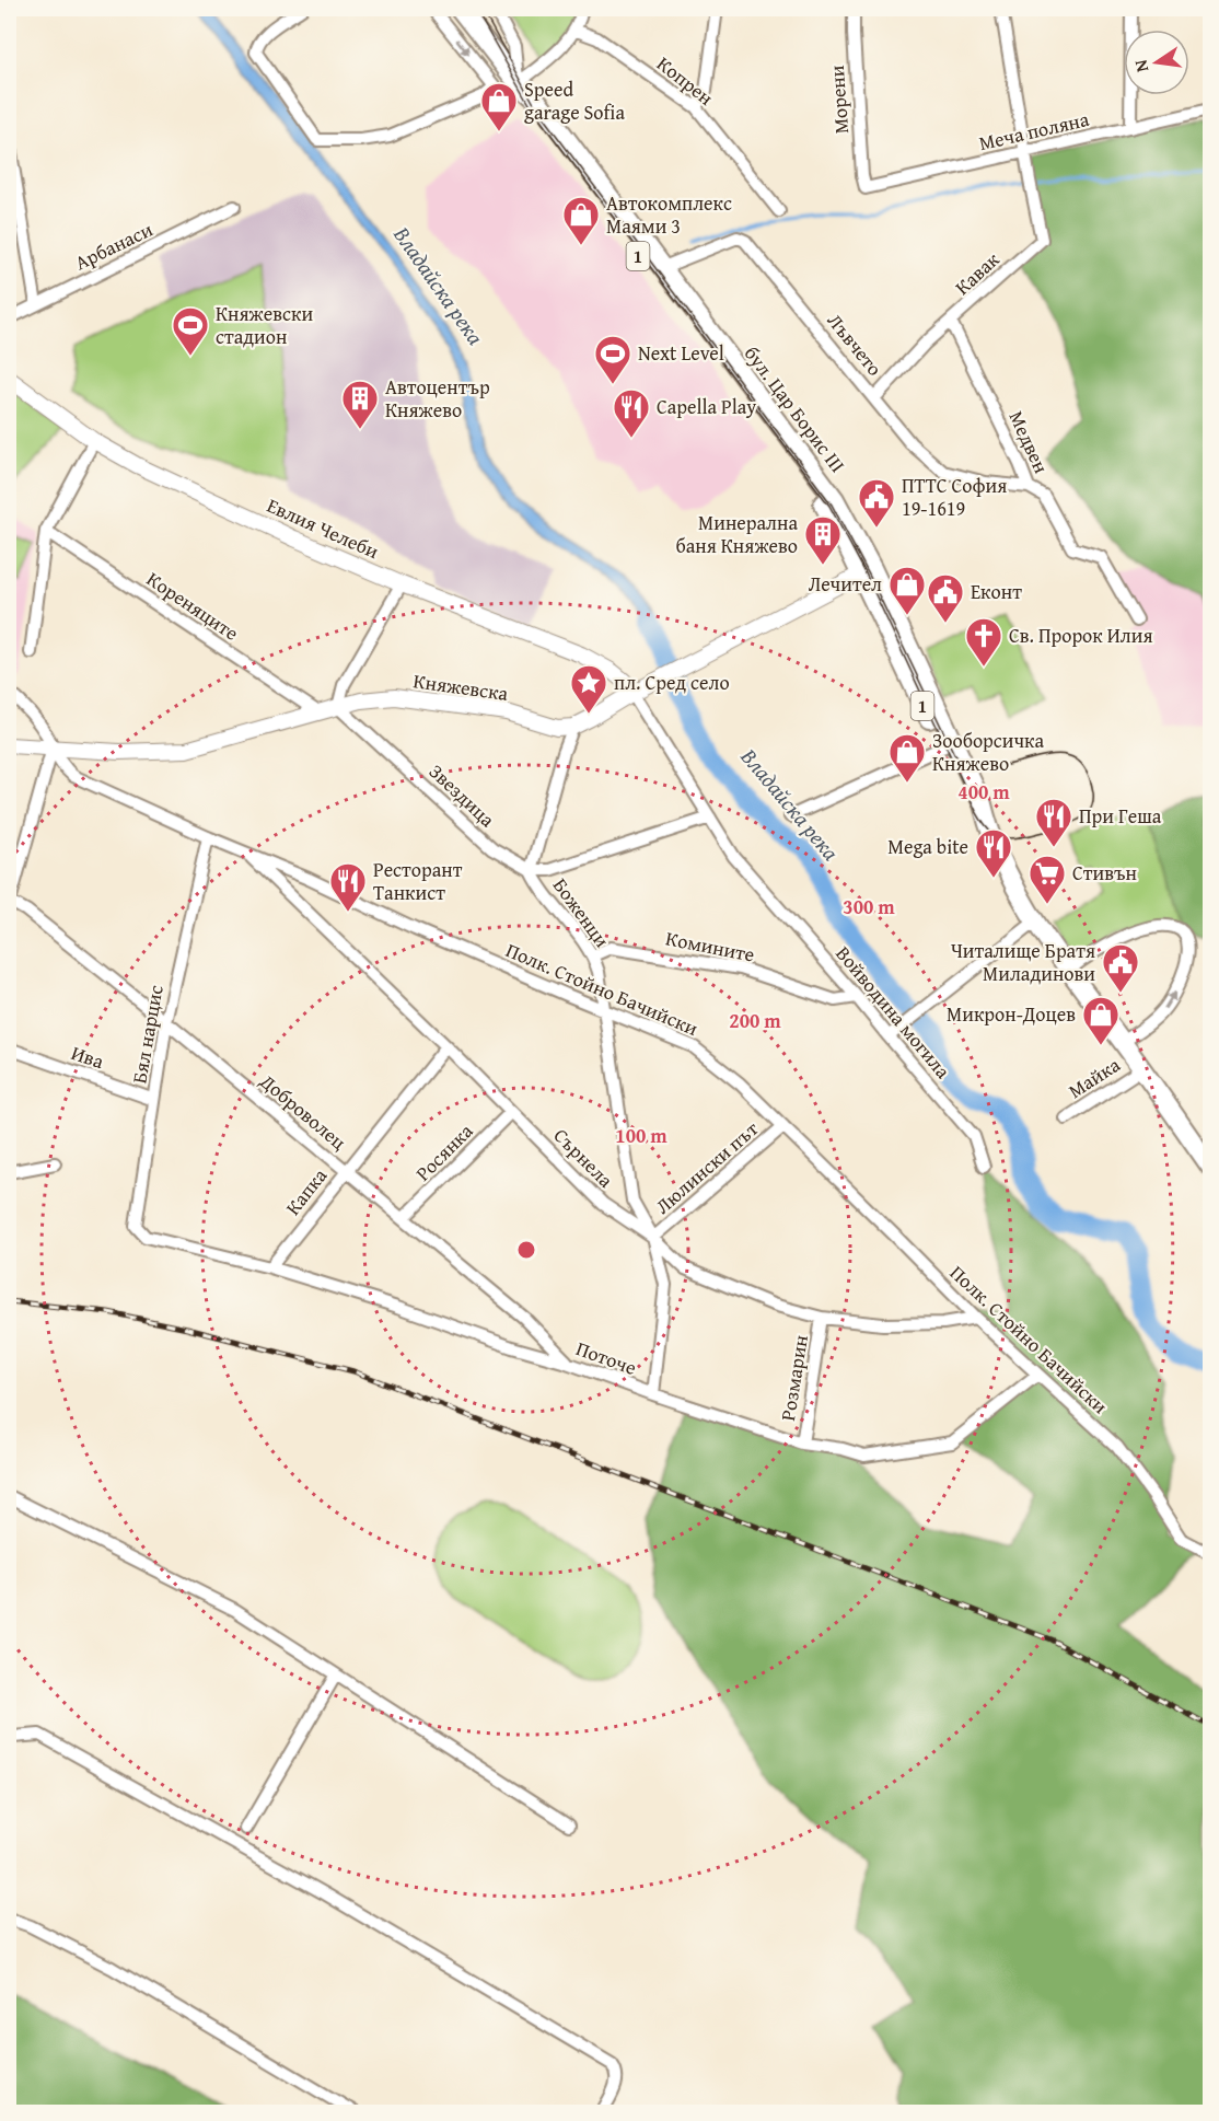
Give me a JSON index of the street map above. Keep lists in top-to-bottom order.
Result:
{
  "streets": {
    "main road": ["1", "бул. Цар Борис III"],
    "street": [
      "Копрен",
      "Морени",
      "Меча поляна",
      "Арбанаси",
      "Кавак",
      "Лъвчето",
      "Медвен",
      "Евлия Челеби",
      "Кореняците",
      "Княжевска",
      "Звездица",
      "Боженци",
      "Комините",
      "Полк. Стойно Бачийски",
      "Войводина могила",
      "Бял нарцис",
      "Ива",
      "Майка",
      "Доброволец",
      "Росянка",
      "Сърнела",
      "Люлински път",
      "Капка",
      "Поточе",
      "Розмарин"
    ]
  },
  "crossings": [
    ["Морени", "Меча поляна"],
    ["Меча поляна", "Кавак"],
    ["Кавак", "Лъвчето"],
    ["Кавак", "Медвен"],
    ["Лъвчето", "бул. Цар Борис III"],
    ["Лъвчето", "Медвен"],
    ["бул. Цар Борис III", "Майка"],
    ["Евлия Челеби", "Войводина могила"],
    ["Кореняците", "Княжевска"],
    ["Княжевска", "Звездица"],
    ["Княжевска", "Боженци"],
    ["Княжевска", "Полк. Стойно Бачийски"],
    ["Звездица", "Боженци"],
    ["Боженци", "Комините"],
    ["Боженци", "Полк. Стойно Бачийски"],
    ["Боженци", "Сърнела"],
    ["Боженци", "Люлински път"],
    ["Боженци", "Поточе"],
    ["Комините", "Войводина могила"],
    ["Полк. Стойно Бачийски", "Бял нарцис"],
    ["Полк. Стойно Бачийски", "Сърнела"],
    ["Полк. Стойно Бачийски", "Люлински път"],
    ["Полк. Стойно Бачийски", "Поточе"],
    ["Бял нарцис", "Ива"],
    ["Бял нарцис", "Доброволец"],
    ["Бял нарцис", "Поточе"],
    ["Доброволец", "Росянка"],
    ["Доброволец", "Капка"],
    ["Доброволец", "Поточе"],
    ["Росянка", "Сърнела"],
    ["Сърнела", "Люлински път"],
    ["Сърнела", "Капка"],
    ["Сърнела", "Розмарин"],
    ["Капка", "Поточе"],
    ["Поточе", "Розмарин"]
  ],
  "water": ["Владайска река"],
  "places": {
    "shop": [
      "Speed garage Sofia",
      "Автокомплекс Маями 3",
      "Лечител",
      "Зооборсичка Княжево",
      "Микрон-Доцев"
    ],
    "sports": ["Княжевски стадион", "Next Level"],
    "building": ["Автоцентър Княжево", "Минерална баня Княжево"],
    "restaurant": [
      "Capella Play",
      "При Геша",
      "Mega bite",
      "Ресторант Танкист"
    ],
    "public building": ["ПТТС София 19-1619", "Еконт", "Читалище Братя Миладинови"],
    "church": ["Св. Пророк Илия"],
    "place": ["пл. Сред село"],
    "supermarket": ["Стивън"]
  },
  "north": "left",
  "rings": [
    "400 m",
    "300 m",
    "200 m",
    "100 m"
  ]
}
